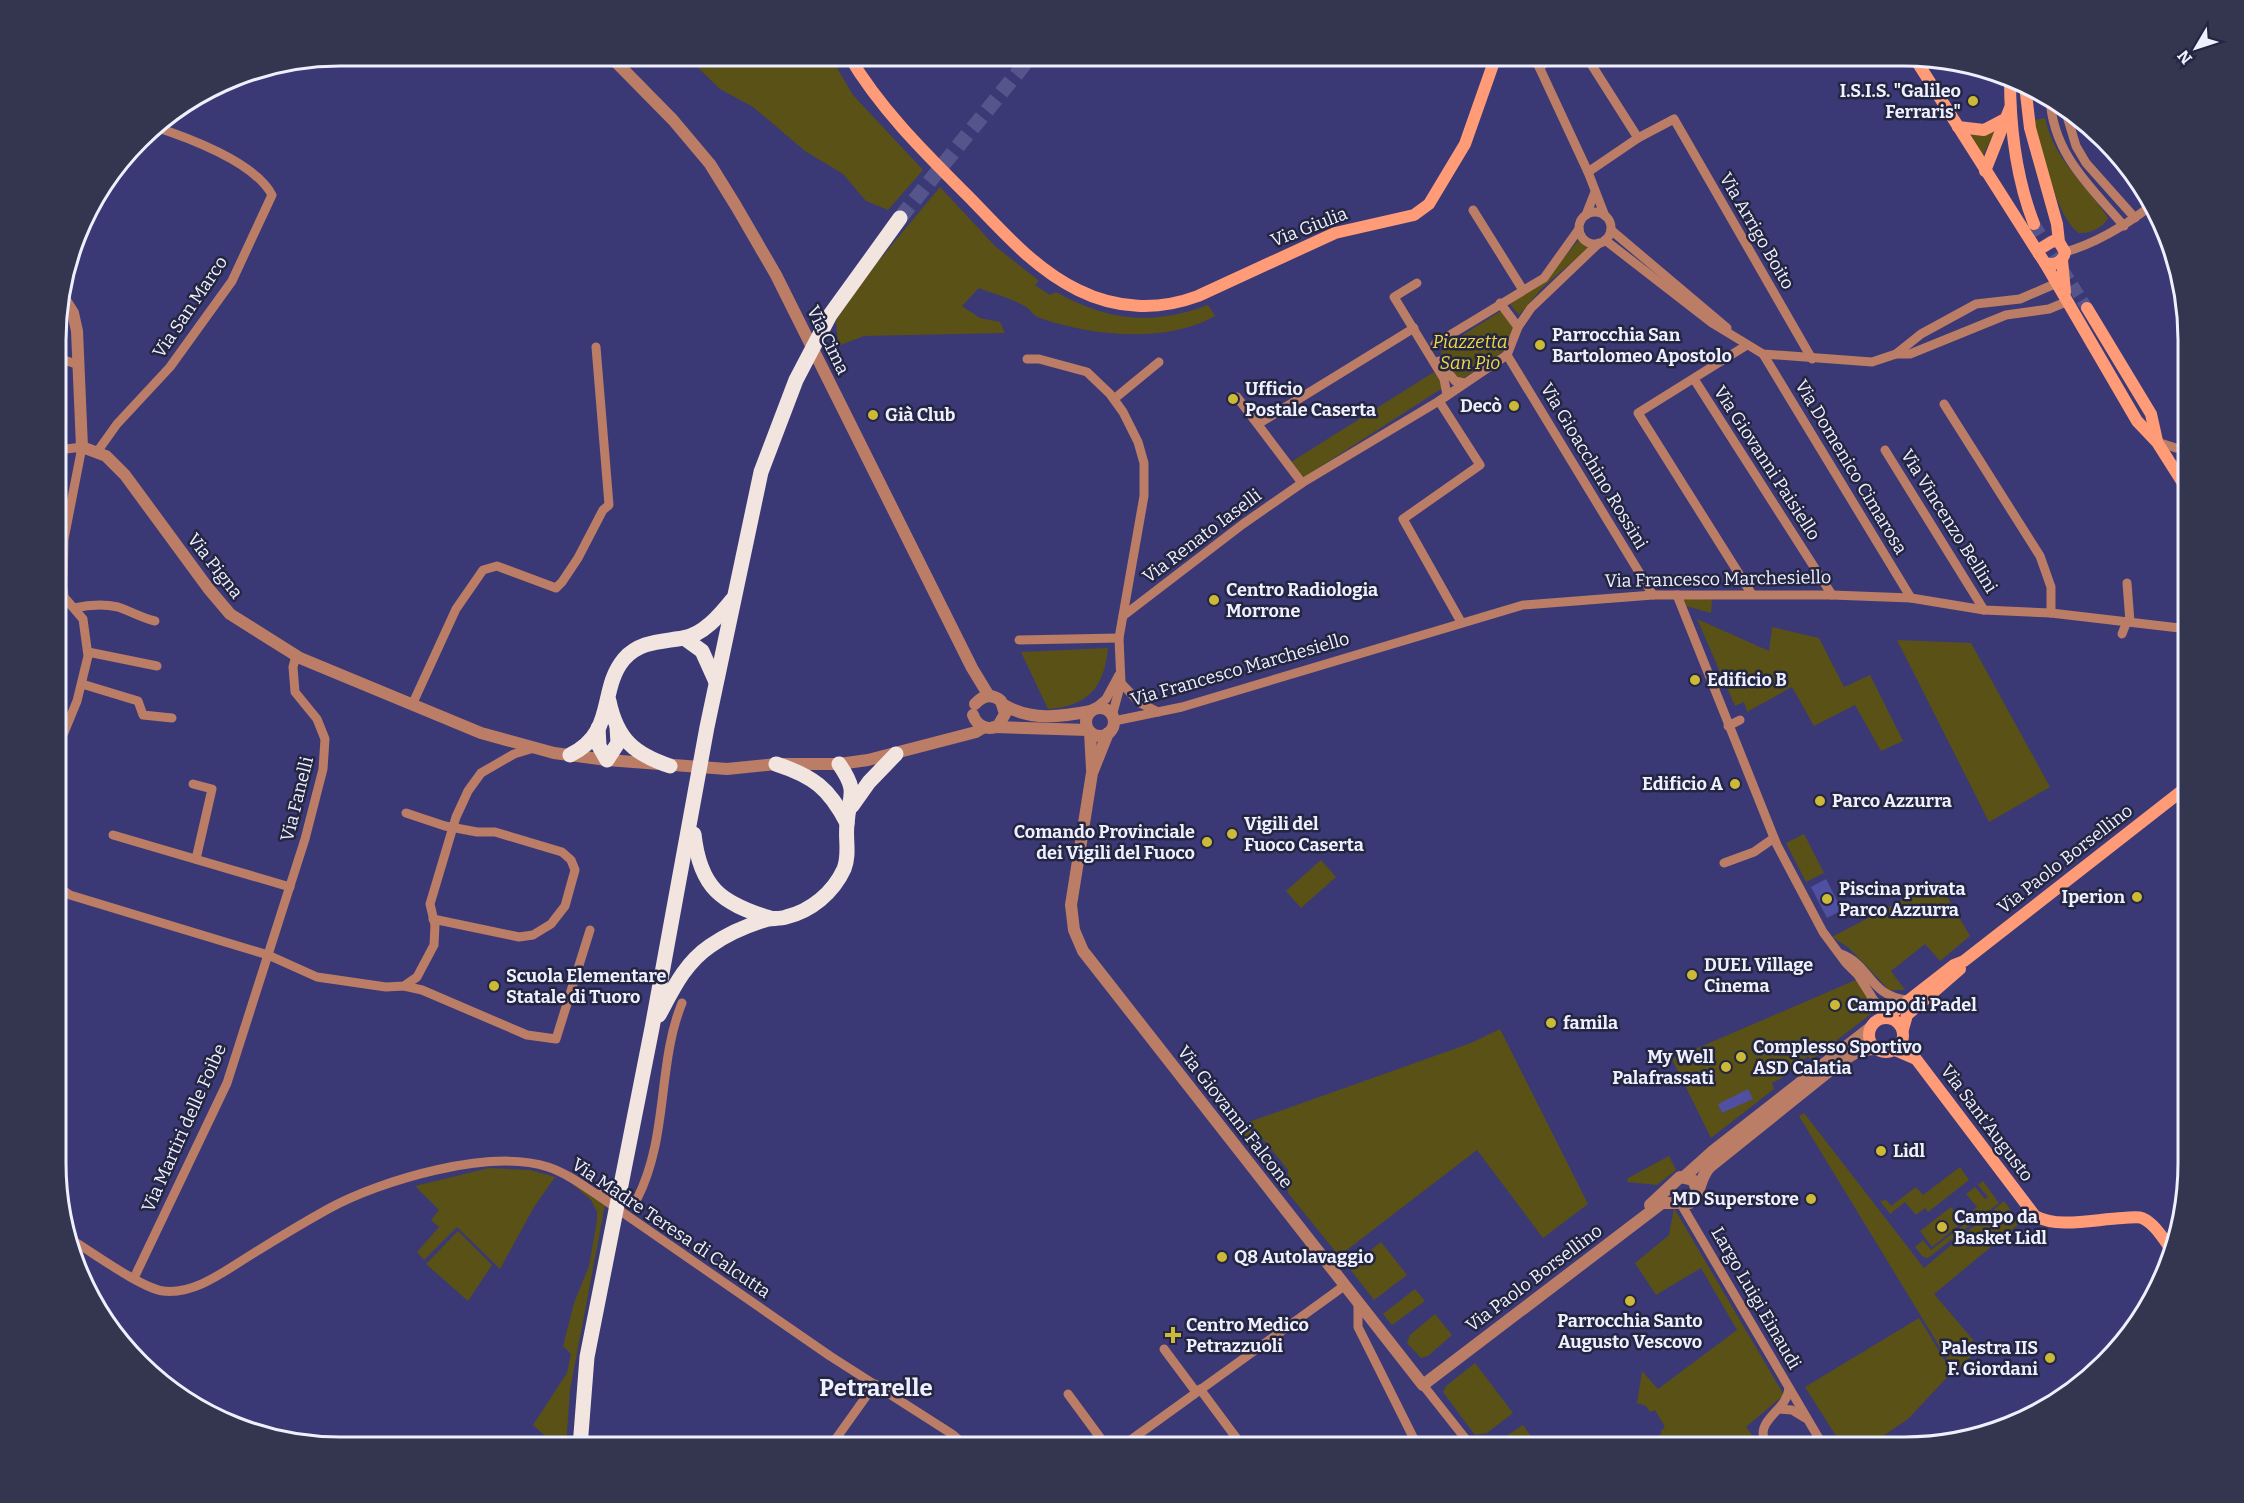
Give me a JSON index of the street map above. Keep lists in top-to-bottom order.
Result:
{
  "streets": {
    "main road": ["Via Giulia", "Via Paolo Borsellino", "Via Sant'Augusto"],
    "street": [
      "Via Arrigo Boito",
      "Via San Marco",
      "Via Cima",
      "Via Giovanni Paisiello",
      "Via Gioacchino Rossini",
      "Via Domenico Cimarosa",
      "Via Vincenzo Bellini",
      "Via Renato Iaselli",
      "Via Pigna",
      "Via Francesco Marchesiello",
      "Via Fanelli",
      "Via Giovanni Falcone",
      "Via Martiri delle Foibe",
      "Via Madre Teresa di Calcutta",
      "Largo Luigi Einaudi"
    ]
  },
  "crossings": [
    ["Via San Marco", "Via Pigna"],
    ["Via Giovanni Paisiello", "Via Francesco Marchesiello"],
    ["Via Gioacchino Rossini", "Via Renato Iaselli"],
    ["Via Gioacchino Rossini", "Via Francesco Marchesiello"],
    ["Via Domenico Cimarosa", "Via Francesco Marchesiello"],
    ["Via Vincenzo Bellini", "Via Francesco Marchesiello"],
    ["Via Pigna", "Via Fanelli"],
    ["Via Francesco Marchesiello", "Via Giovanni Falcone"],
    ["Via Fanelli", "Via Martiri delle Foibe"],
    ["Via Paolo Borsellino", "Via Giovanni Falcone"],
    ["Via Paolo Borsellino", "Via Sant'Augusto"],
    ["Via Paolo Borsellino", "Largo Luigi Einaudi"],
    ["Via Martiri delle Foibe", "Via Madre Teresa di Calcutta"]
  ],
  "districts": ["Petrarelle"],
  "parks": ["Piazzetta San Pio"],
  "places": {
    "other": [
      "I.S.I.S. \"Galileo Ferraris\"",
      "Parrocchia San Bartolomeo Apostolo",
      "Ufficio Postale Caserta",
      "Decò",
      "Già Club",
      "Centro Radiologia Morrone",
      "Edificio B",
      "Edificio A",
      "Parco Azzurra",
      "Vigili del Fuoco Caserta",
      "Comando Provinciale dei Vigili del Fuoco",
      "Iperion",
      "Piscina privata Parco Azzurra",
      "DUEL Village Cinema",
      "Scuola Elementare Statale di Tuoro",
      "Campo di Padel",
      "famila",
      "Complesso Sportivo ASD Calatia",
      "My Well Palafrassati",
      "Lidl",
      "MD Superstore",
      "Campo da Basket Lidl",
      "Q8 Autolavaggio",
      "Parrocchia Santo Augusto Vescovo",
      "Palestra IIS F. Giordani"
    ],
    "health": ["Centro Medico Petrazzuoli"]
  },
  "north": "bottom left"
}
